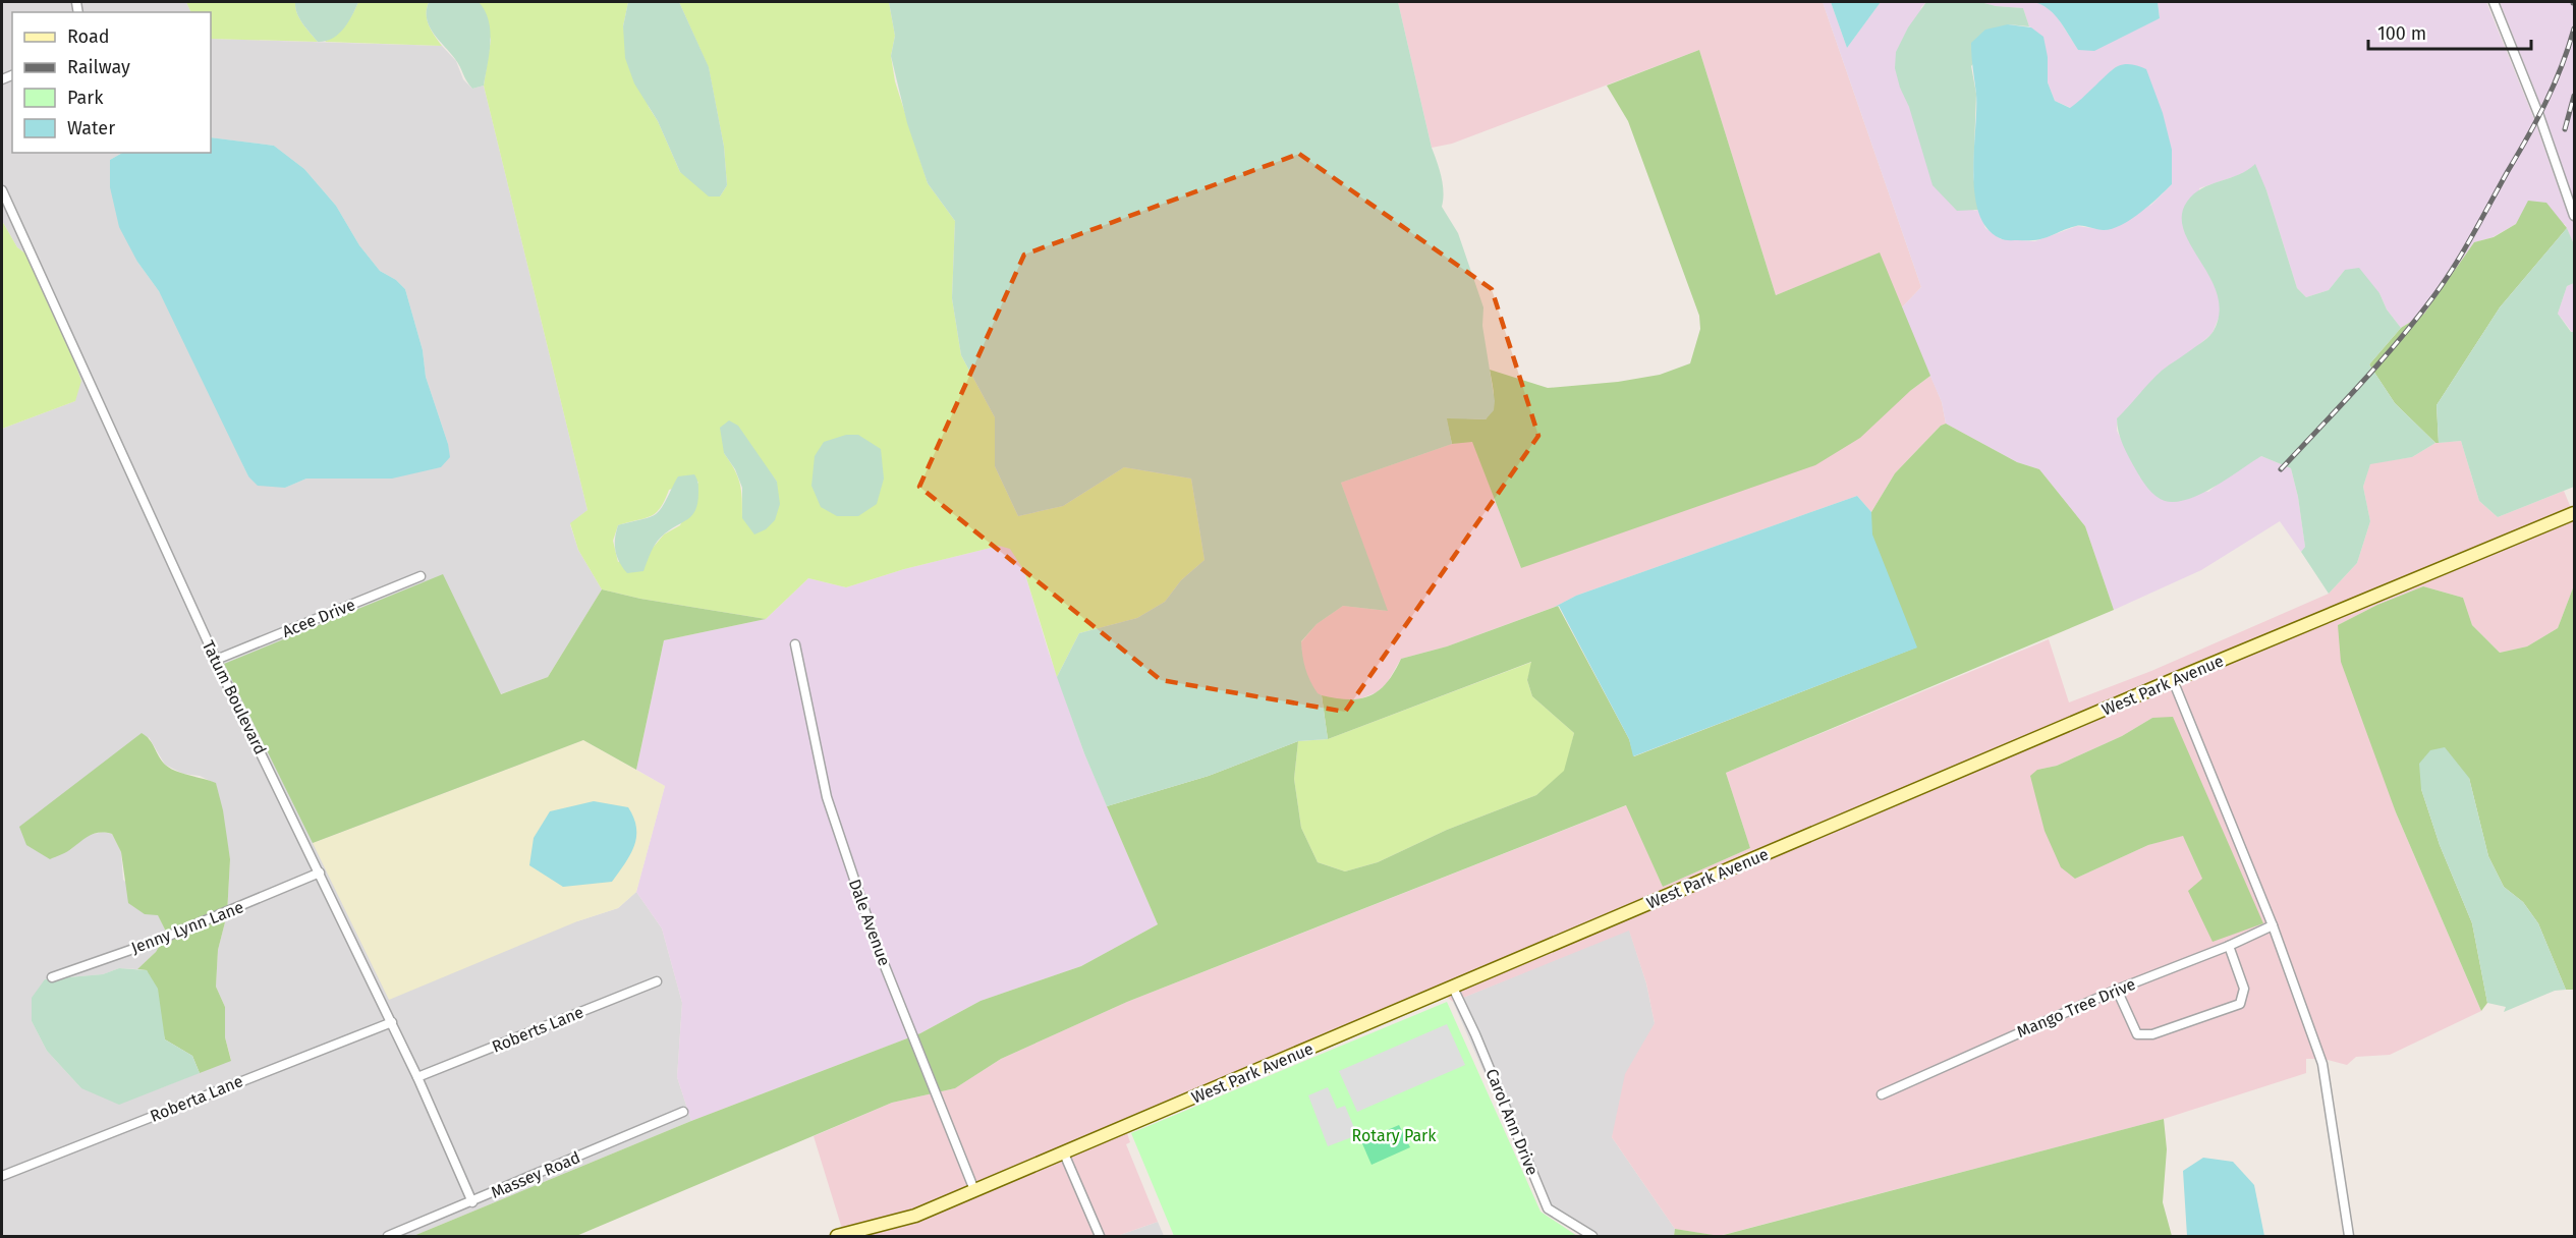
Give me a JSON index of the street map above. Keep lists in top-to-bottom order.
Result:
{
  "streets": {
    "street": [
      "Acee Drive",
      "West Park Avenue",
      "Tatum Boulevard",
      "Dale Avenue",
      "Jenny Lynn Lane",
      "Mango Tree Drive",
      "Roberts Lane",
      "Roberta Lane",
      "Carol Ann Drive",
      "Massey Road"
    ]
  },
  "crossings": [
    ["Acee Drive", "Tatum Boulevard"],
    ["West Park Avenue", "Dale Avenue"],
    ["West Park Avenue", "Carol Ann Drive"],
    ["Tatum Boulevard", "Jenny Lynn Lane"],
    ["Tatum Boulevard", "Roberts Lane"],
    ["Tatum Boulevard", "Roberta Lane"],
    ["Tatum Boulevard", "Massey Road"]
  ],
  "parks": ["Rotary Park"],
  "legend": [
    "Road",
    "Railway",
    "Park",
    "Water"
  ],
  "scale_bar": "100 m"
}
